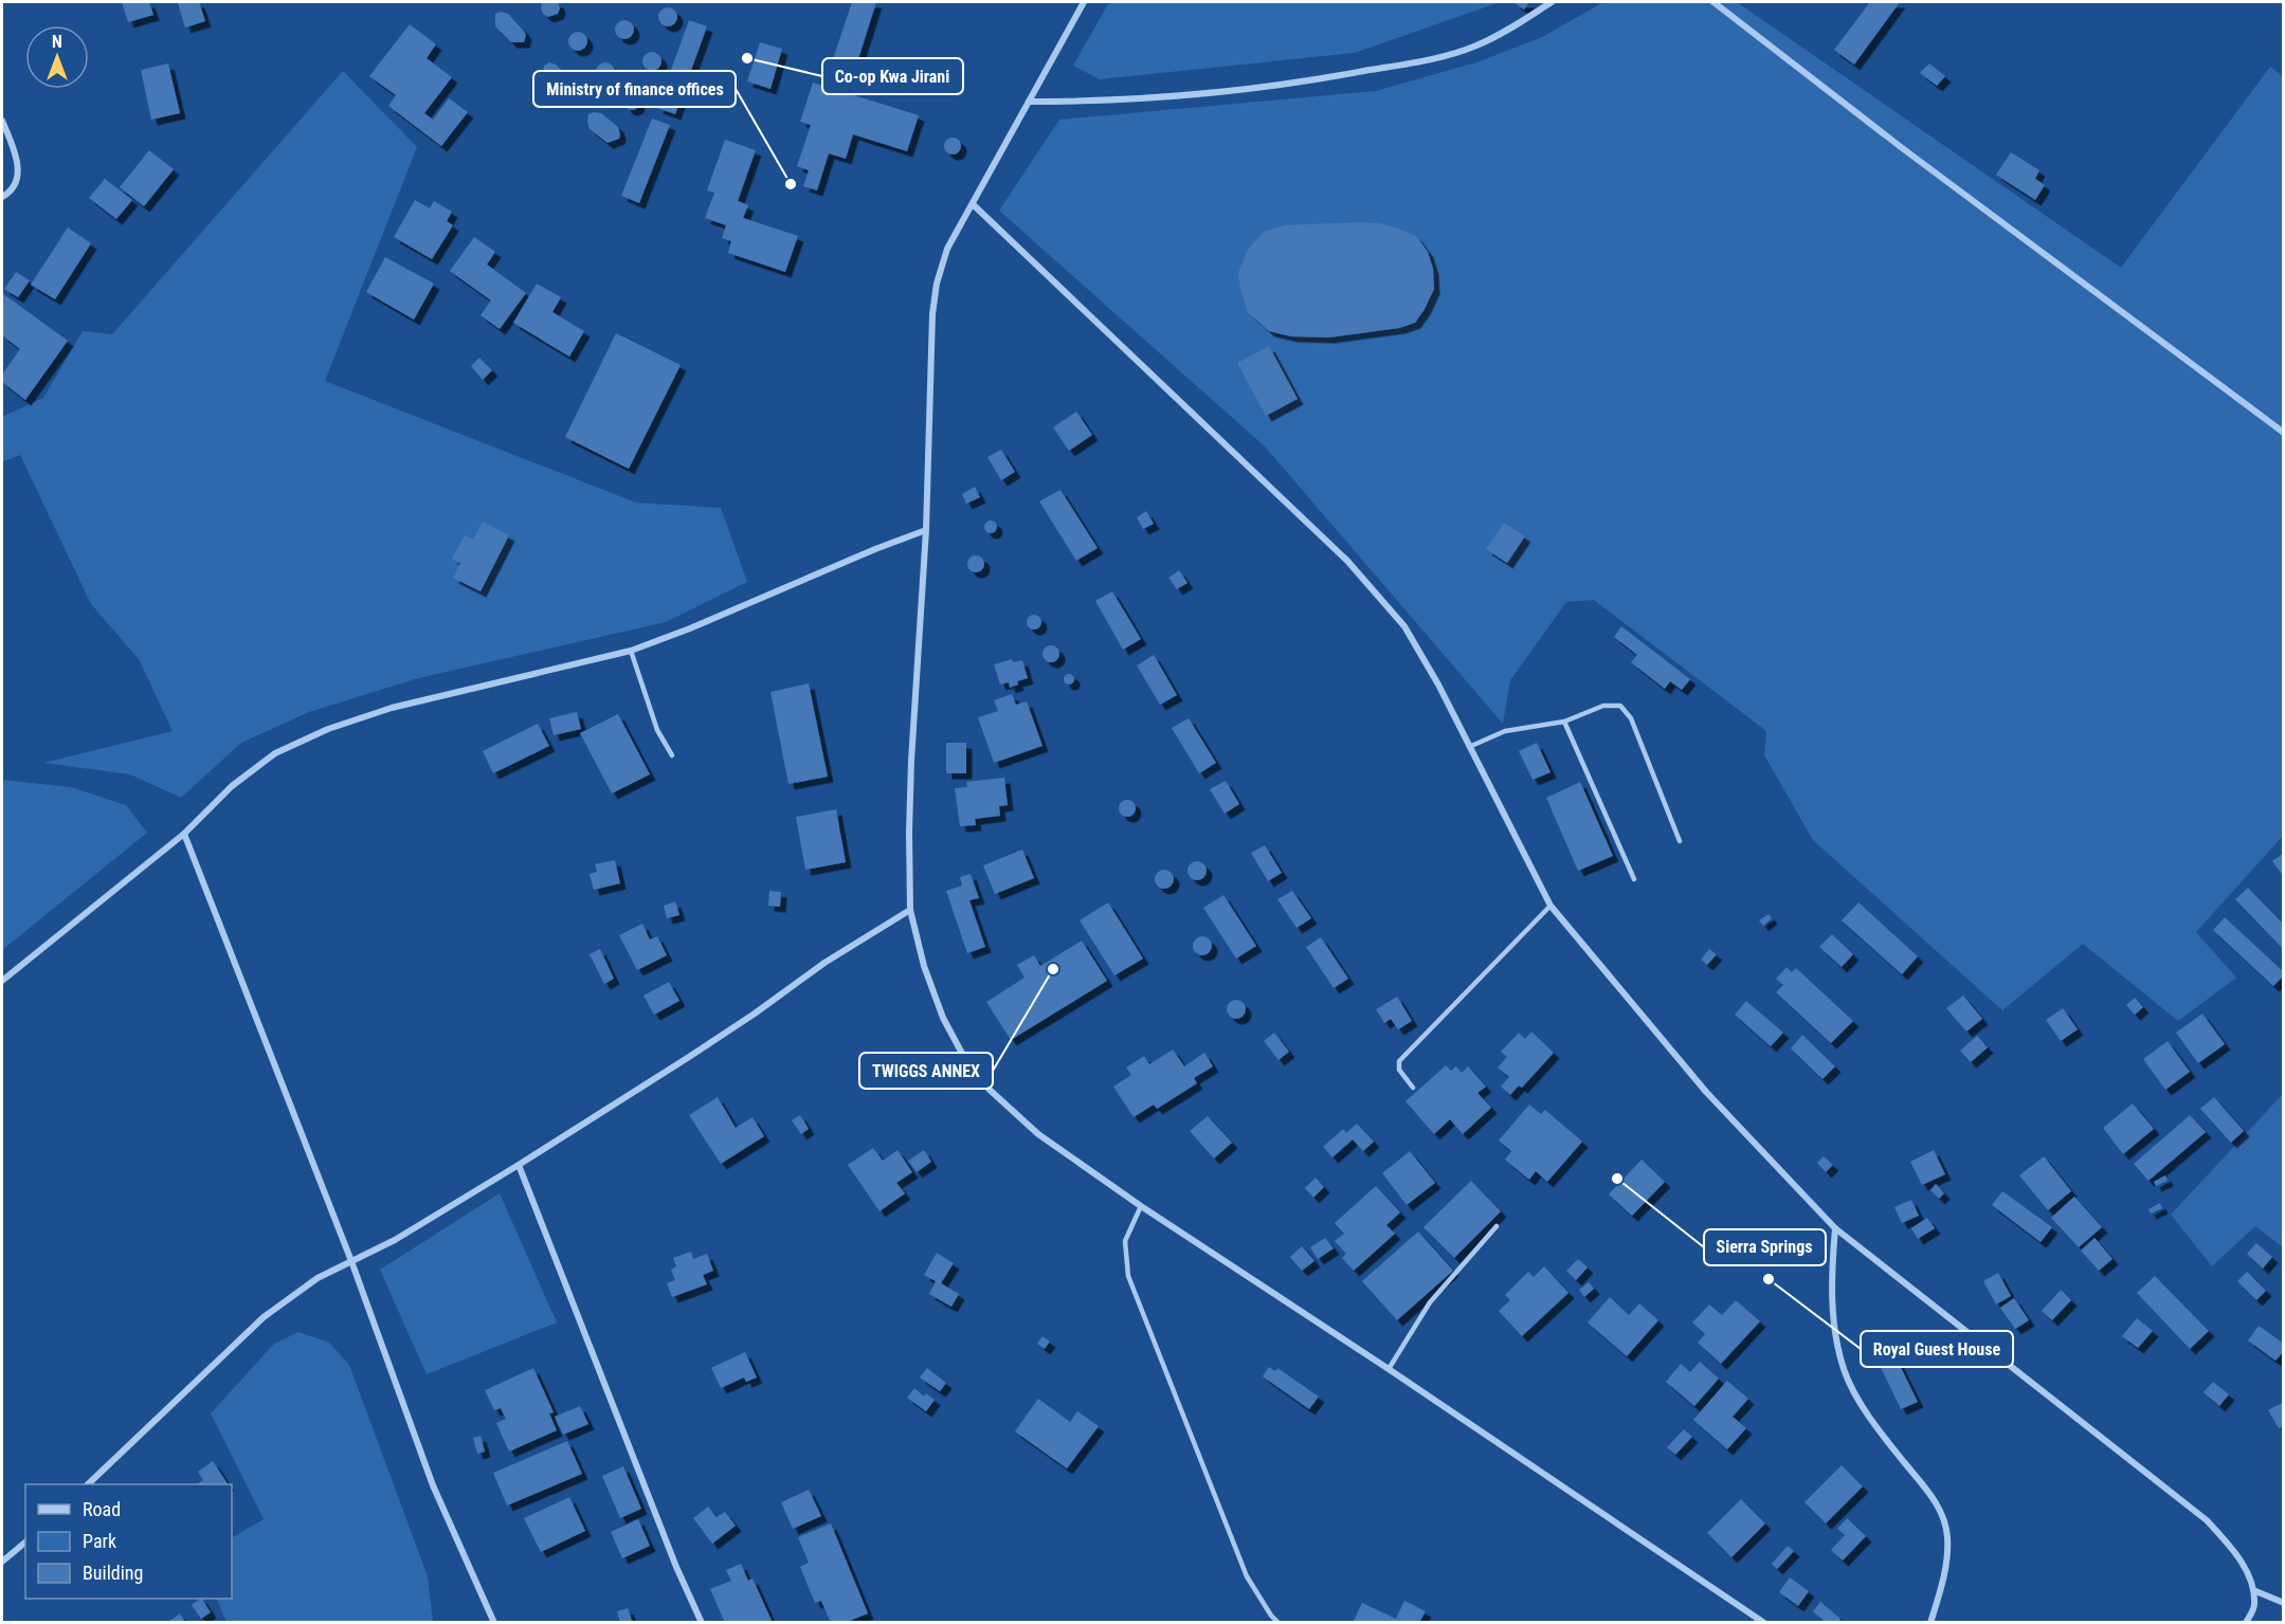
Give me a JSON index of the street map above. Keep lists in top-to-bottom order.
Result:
{
  "places": [
    "Co-op Kwa Jirani",
    "Ministry of finance offices",
    "TWIGGS ANNEX",
    "Sierra Springs",
    "Royal Guest House"
  ],
  "legend": ["Road", "Park", "Building"],
  "north": "top"
}
